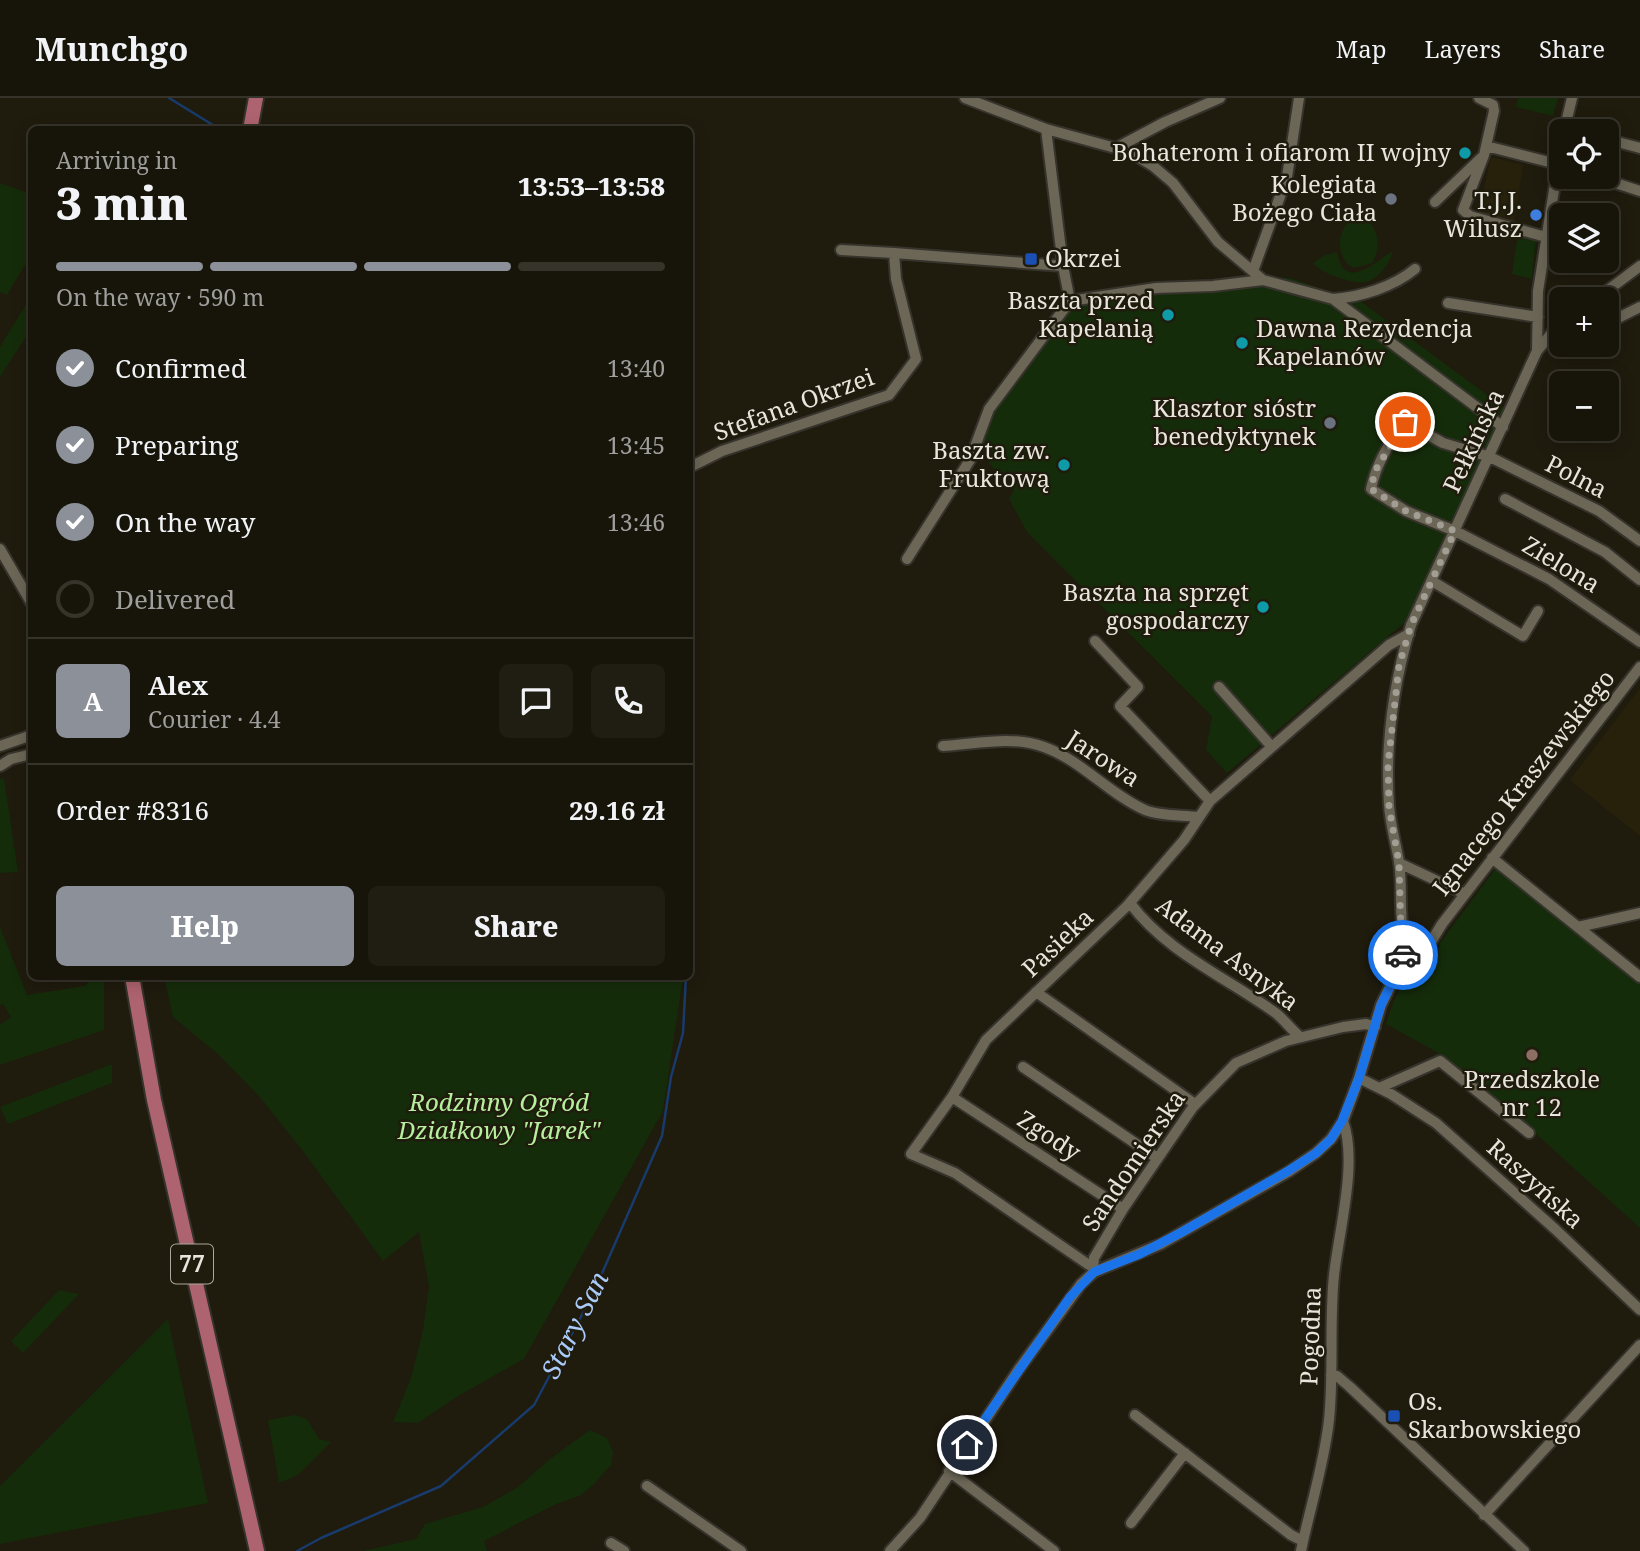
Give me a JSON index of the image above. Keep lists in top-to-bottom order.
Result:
{
  "streets": {
    "main road": ["77"],
    "street": [
      "Stefana Okrzei",
      "Pełkińska",
      "Polna",
      "Zielona",
      "Jarowa",
      "Ignacego Kraszewskiego",
      "Pasieka",
      "Adama Asnyka",
      "Zgody",
      "Sandomierska",
      "Raszyńska",
      "Pogodna"
    ]
  },
  "crossings": [
    ["Pełkińska", "Polna"],
    ["Pełkińska", "Zielona"],
    ["Pełkińska", "Ignacego Kraszewskiego"],
    ["Pełkińska", "Pasieka"],
    ["Polna", "Zielona"],
    ["Jarowa", "Pasieka"],
    ["Pasieka", "Adama Asnyka"],
    ["Pasieka", "Zgody"],
    ["Pasieka", "Sandomierska"],
    ["Adama Asnyka", "Sandomierska"],
    ["Zgody", "Sandomierska"]
  ],
  "water": ["Stary San"],
  "parks": ["Rodzinny Ogród Działkowy \"Jarek\""],
  "places": {
    "other": [
      "Bohaterom i ofiarom II wojny",
      "Kolegiata Bożego Ciała",
      "T.J.J. Wilusz",
      "Baszta przed Kapelanią",
      "Dawna Rezydencja Kapelanów",
      "Klasztor sióstr benedyktynek",
      "Baszta zw. Fruktową",
      "Baszta na sprzęt gospodarczy",
      "Przedszkole nr 12"
    ],
    "transit": ["Okrzei", "Os. Skarbowskiego"]
  },
  "page": {
    "header": "Munchgo",
    "nav": ["Map", "Layers", "Share"],
    "map_buttons": ["+", "−"],
    "heading": ["3 min", "Arriving in", "13:53–13:58"],
    "panel": [
      "Alex",
      "Courier · 4.4",
      "Order #8316",
      "29.16 zł"
    ],
    "bar": "On the way · 590 m",
    "list": [
      ["Confirmed", "13:40"],
      ["Preparing", "13:45"],
      ["On the way", "13:46"],
      "Delivered"
    ],
    "round": "A",
    "buttons": ["Help", "Share"]
  }
}
